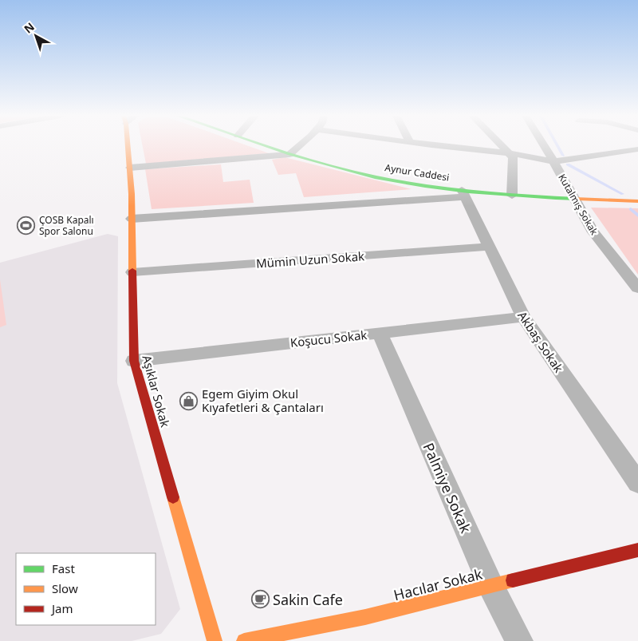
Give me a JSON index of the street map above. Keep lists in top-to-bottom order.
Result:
{
  "streets": {
    "street": [
      "Aynur Caddesi",
      "Kutalmış Sokak",
      "Mümin Uzun Sokak",
      "Koşucu Sokak",
      "Akbaş Sokak",
      "Aşıklar Sokak",
      "Palmiye Sokak",
      "Hacılar Sokak"
    ]
  },
  "crossings": [
    ["Aynur Caddesi", "Kutalmış Sokak"],
    ["Aynur Caddesi", "Akbaş Sokak"],
    ["Mümin Uzun Sokak", "Akbaş Sokak"],
    ["Mümin Uzun Sokak", "Aşıklar Sokak"],
    ["Koşucu Sokak", "Akbaş Sokak"],
    ["Koşucu Sokak", "Aşıklar Sokak"],
    ["Koşucu Sokak", "Palmiye Sokak"],
    ["Palmiye Sokak", "Hacılar Sokak"]
  ],
  "places": {
    "sports": ["ÇOSB Kapalı Spor Salonu"],
    "shop": ["Egem Giyim Okul Kıyafetleri & Çantaları"],
    "cafe": ["Sakin Cafe"]
  },
  "legend": ["Fast", "Slow", "Jam"],
  "north": "top left"
}
